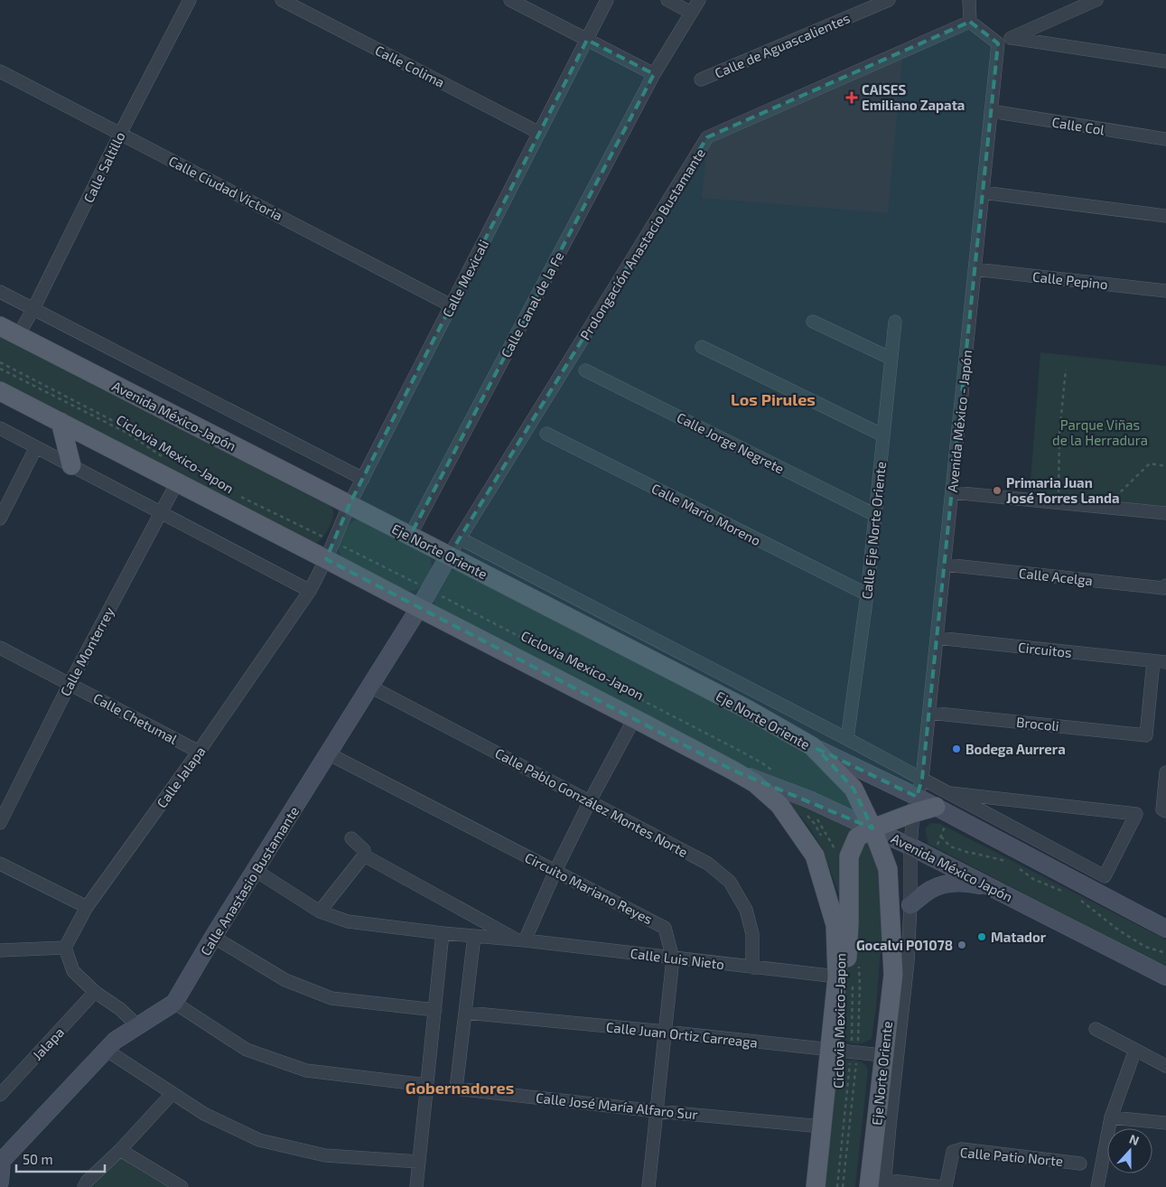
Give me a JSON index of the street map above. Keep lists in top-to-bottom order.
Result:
{
  "streets": {
    "main road": ["Avenida México-Japón", "Eje Norte Oriente"],
    "street": [
      "Calle de Aguascalientes",
      "Calle Colima",
      "Calle Col",
      "Calle Saltillo",
      "Calle Ciudad Victoria",
      "Prolongación Anastacio Bustamante",
      "Calle Mexicali",
      "Calle Pepino",
      "Calle Canal de la Fe",
      "Avenida México - Japón",
      "Calle Jorge Negrete",
      "Calle Mario Moreno",
      "Calle Eje Norte Oriente",
      "Calle Acelga",
      "Circuitos",
      "Calle Monterrey",
      "Calle Chetumal",
      "Brocoli",
      "Calle Jalapa",
      "Calle Pablo González Montes Norte",
      "Avenida México Japón",
      "Calle Anastasio Bustamante",
      "Circuito Mariano Reyes",
      "Calle Luis Nieto",
      "Calle Juan Ortiz Carreaga",
      "Jalapa",
      "Calle José María Alfaro Sur",
      "Calle Patio Norte"
    ],
    "path": ["Ciclovia Mexico-Japon"]
  },
  "crossings": [
    ["Calle Colima", "Calle Mexicali"],
    ["Calle Col", "Avenida México - Japón"],
    ["Calle Saltillo", "Calle Ciudad Victoria"],
    ["Calle Saltillo", "Avenida México-Japón"],
    ["Calle Ciudad Victoria", "Calle Mexicali"],
    ["Prolongación Anastacio Bustamante", "Eje Norte Oriente"],
    ["Prolongación Anastacio Bustamante", "Calle Anastasio Bustamante"],
    ["Calle Mexicali", "Avenida México-Japón"],
    ["Calle Mexicali", "Eje Norte Oriente"],
    ["Calle Mexicali", "Calle Jalapa"],
    ["Calle Pepino", "Avenida México - Japón"],
    ["Calle Canal de la Fe", "Eje Norte Oriente"],
    ["Avenida México-Japón", "Eje Norte Oriente"],
    ["Avenida México - Japón", "Eje Norte Oriente"],
    ["Avenida México - Japón", "Calle Acelga"],
    ["Avenida México - Japón", "Circuitos"],
    ["Avenida México - Japón", "Brocoli"],
    ["Avenida México - Japón", "Avenida México Japón"],
    ["Avenida México - Japón", "Calle Juan Ortiz Carreaga"],
    ["Calle Jorge Negrete", "Calle Eje Norte Oriente"],
    ["Ciclovia Mexico-Japon", "Calle Luis Nieto"],
    ["Ciclovia Mexico-Japon", "Calle Juan Ortiz Carreaga"],
    ["Calle Mario Moreno", "Calle Eje Norte Oriente"],
    ["Calle Eje Norte Oriente", "Eje Norte Oriente"],
    ["Eje Norte Oriente", "Avenida México Japón"],
    ["Eje Norte Oriente", "Calle Anastasio Bustamante"],
    ["Eje Norte Oriente", "Calle Juan Ortiz Carreaga"],
    ["Circuitos", "Brocoli"],
    ["Calle Monterrey", "Calle Chetumal"],
    ["Calle Chetumal", "Calle Jalapa"],
    ["Calle Pablo González Montes Norte", "Calle Anastasio Bustamante"],
    ["Calle Pablo González Montes Norte", "Calle Luis Nieto"],
    ["Calle Anastasio Bustamante", "Circuito Mariano Reyes"],
    ["Calle Anastasio Bustamante", "Calle Luis Nieto"],
    ["Circuito Mariano Reyes", "Calle Luis Nieto"],
    ["Circuito Mariano Reyes", "Calle Juan Ortiz Carreaga"],
    ["Circuito Mariano Reyes", "Calle José María Alfaro Sur"],
    ["Calle Luis Nieto", "Calle José María Alfaro Sur"],
    ["Calle Juan Ortiz Carreaga", "Calle José María Alfaro Sur"]
  ],
  "districts": ["Los Pirules", "Gobernadores"],
  "parks": ["Parque Viñas de la Herradura"],
  "places": {
    "health": ["CAISES Emiliano Zapata"],
    "other": [
      "Primaria Juan José Torres Landa",
      "Bodega Aurrera",
      "Matador",
      "Gocalvi P01078"
    ]
  },
  "scale_bar": "50 m",
  "north": "top"
}
